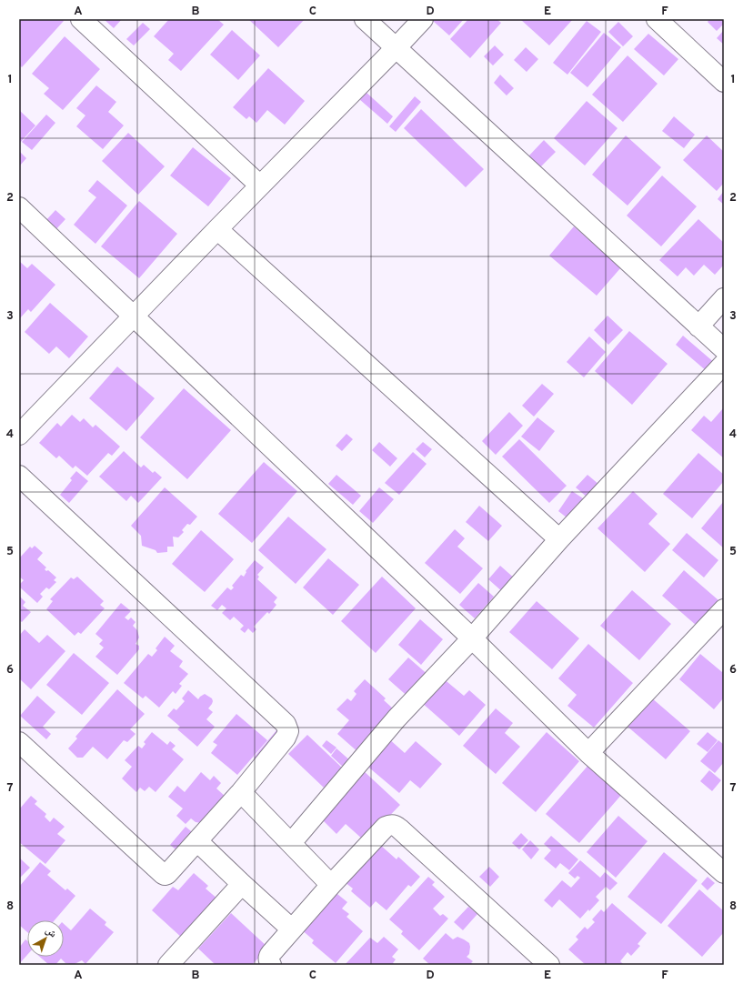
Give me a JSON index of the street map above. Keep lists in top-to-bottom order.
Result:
{
  "north": "top right",
  "grid": {
    "columns": [
      "A",
      "B",
      "C",
      "D",
      "E",
      "F"
    ],
    "rows": [
      "1",
      "2",
      "3",
      "4",
      "5",
      "6",
      "7",
      "8"
    ]
  }
}
